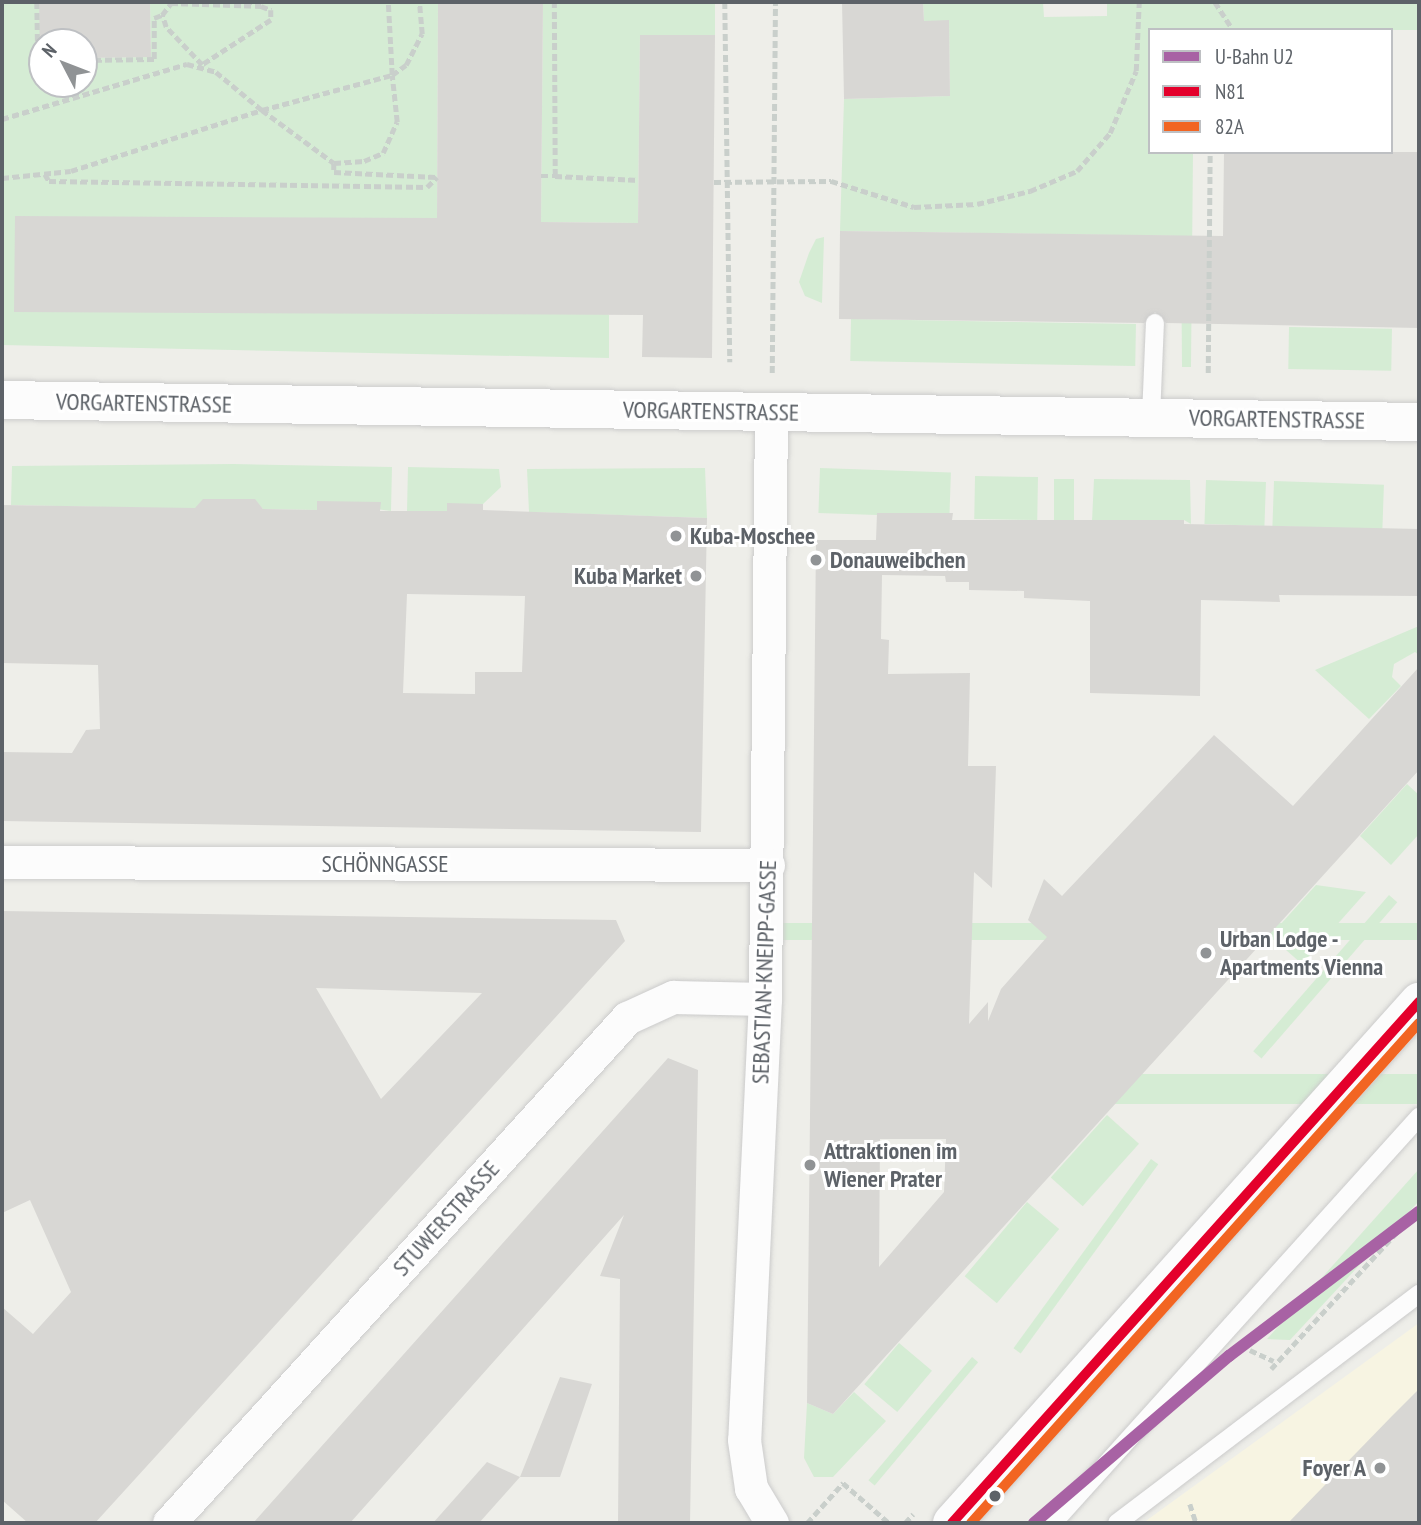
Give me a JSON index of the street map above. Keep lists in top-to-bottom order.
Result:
{
  "streets": {
    "street": [
      "VORGARTENSTRASSE",
      "SCHÖNNGASSE",
      "SEBASTIAN-KNEIPP-GASSE",
      "STUWERSTRASSE"
    ]
  },
  "crossings": [
    ["VORGARTENSTRASSE", "SEBASTIAN-KNEIPP-GASSE"],
    ["SCHÖNNGASSE", "SEBASTIAN-KNEIPP-GASSE"],
    ["SEBASTIAN-KNEIPP-GASSE", "STUWERSTRASSE"]
  ],
  "places": [
    "Kuba-Moschee",
    "Donauweibchen",
    "Kuba Market",
    "Urban Lodge - Apartments Vienna",
    "Attraktionen im Wiener Prater",
    "Foyer A"
  ],
  "lines": ["transit line N81", "transit line 82A", "metro line U2"],
  "legend": ["U-Bahn U2", "N81", "82A"],
  "north": "top left"
}
